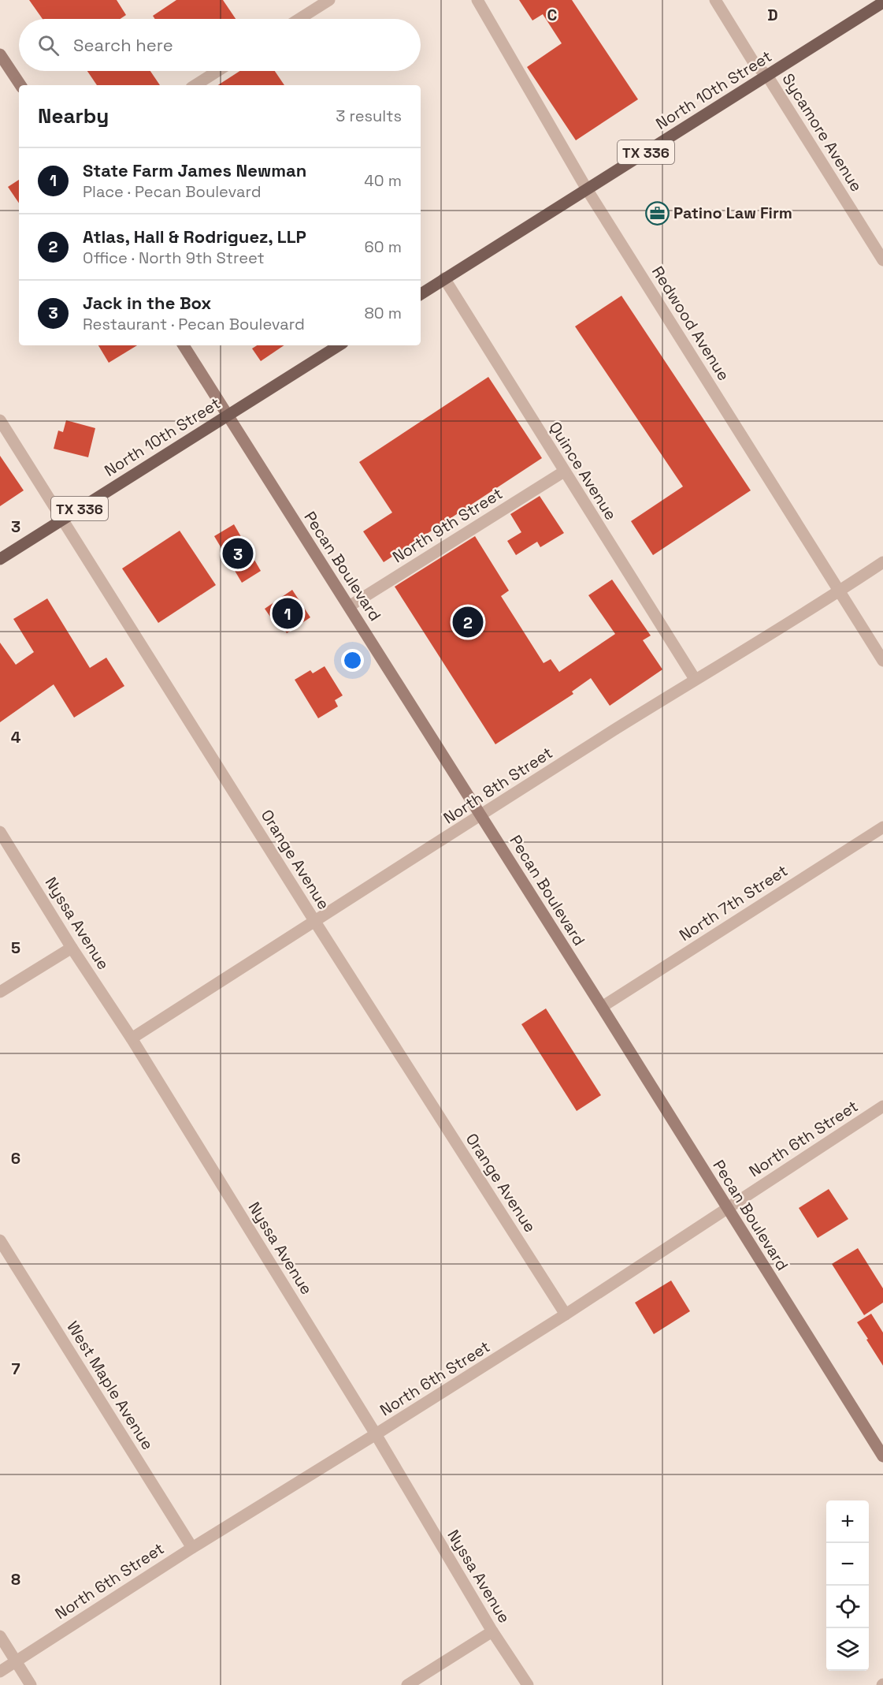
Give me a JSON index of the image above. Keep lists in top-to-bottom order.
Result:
{
  "streets": {
    "main road": ["North 10th Street", "TX 336", "Pecan Boulevard"],
    "street": [
      "Sycamore Avenue",
      "Redwood Avenue",
      "Quince Avenue",
      "North 9th Street",
      "North 8th Street",
      "Orange Avenue",
      "North 7th Street",
      "Nyssa Avenue",
      "North 6th Street",
      "West Maple Avenue"
    ]
  },
  "crossings": [
    ["North 10th Street", "Sycamore Avenue"],
    ["North 10th Street", "Redwood Avenue"],
    ["North 10th Street", "Quince Avenue"],
    ["North 10th Street", "Pecan Boulevard"],
    ["North 10th Street", "Orange Avenue"],
    ["Redwood Avenue", "North 8th Street"],
    ["Quince Avenue", "North 9th Street"],
    ["Quince Avenue", "North 8th Street"],
    ["North 9th Street", "Pecan Boulevard"],
    ["Pecan Boulevard", "North 8th Street"],
    ["Pecan Boulevard", "North 7th Street"],
    ["Pecan Boulevard", "North 6th Street"],
    ["North 8th Street", "Orange Avenue"],
    ["North 8th Street", "Nyssa Avenue"],
    ["Orange Avenue", "North 6th Street"],
    ["Nyssa Avenue", "North 6th Street"],
    ["North 6th Street", "West Maple Avenue"]
  ],
  "places": {
    "office": ["Patino Law Firm"]
  },
  "page": {
    "search": "Search here",
    "heading": ["Nearby", "3 results"],
    "list": [
      {
        "mark": "1",
        "name": "State Farm James Newman",
        "note": "Place · Pecan Boulevard",
        "value": "40 m"
      },
      {
        "mark": "2",
        "name": "Atlas, Hall & Rodriguez, LLP",
        "note": "Office · North 9th Street",
        "value": "60 m"
      },
      {
        "mark": "3",
        "name": "Jack in the Box",
        "note": "Restaurant · Pecan Boulevard",
        "value": "80 m"
      }
    ],
    "pins": ["3", "1", "2"],
    "map_buttons": ["+", "−"]
  },
  "grid": {
    "columns": ["C", "D"],
    "rows": [
      "3",
      "4",
      "5",
      "6",
      "7",
      "8"
    ]
  }
}
